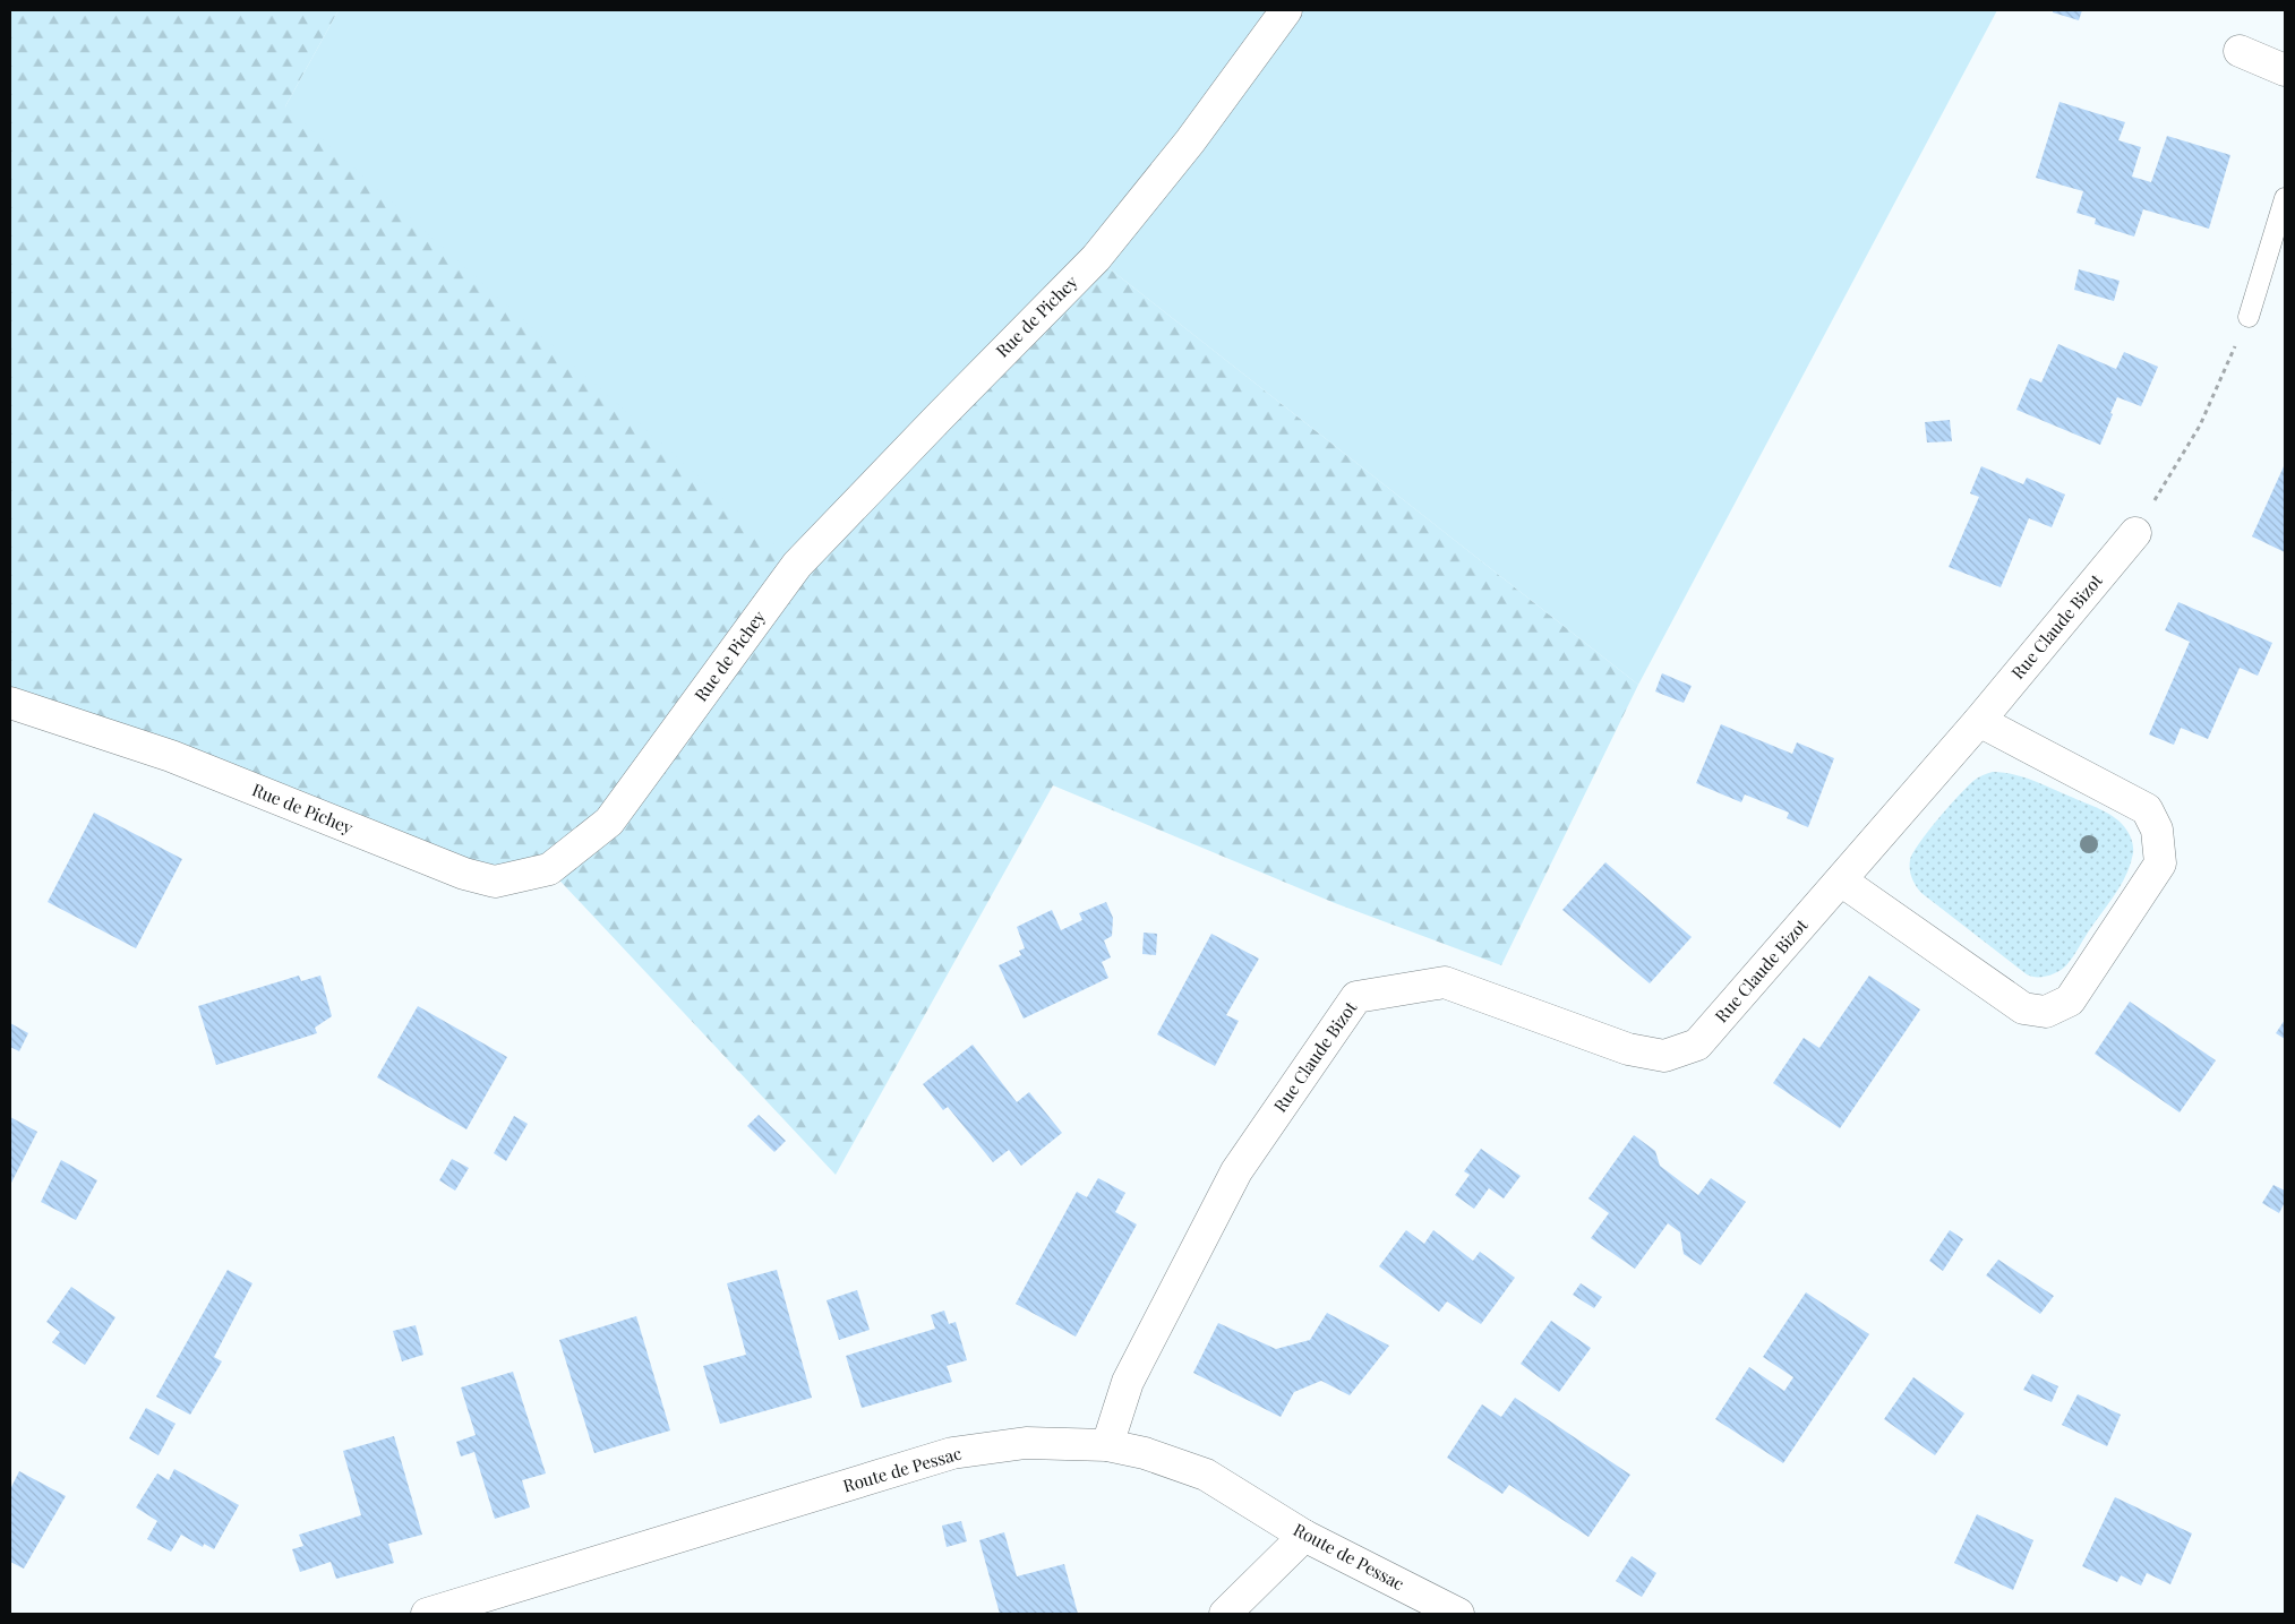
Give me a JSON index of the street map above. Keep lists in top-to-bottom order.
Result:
{
  "streets": {
    "street": ["Rue de Pichey", "Rue Claude Bizot", "Route de Pessac"]
  },
  "crossings": [
    ["Rue Claude Bizot", "Route de Pessac"]
  ]
}
